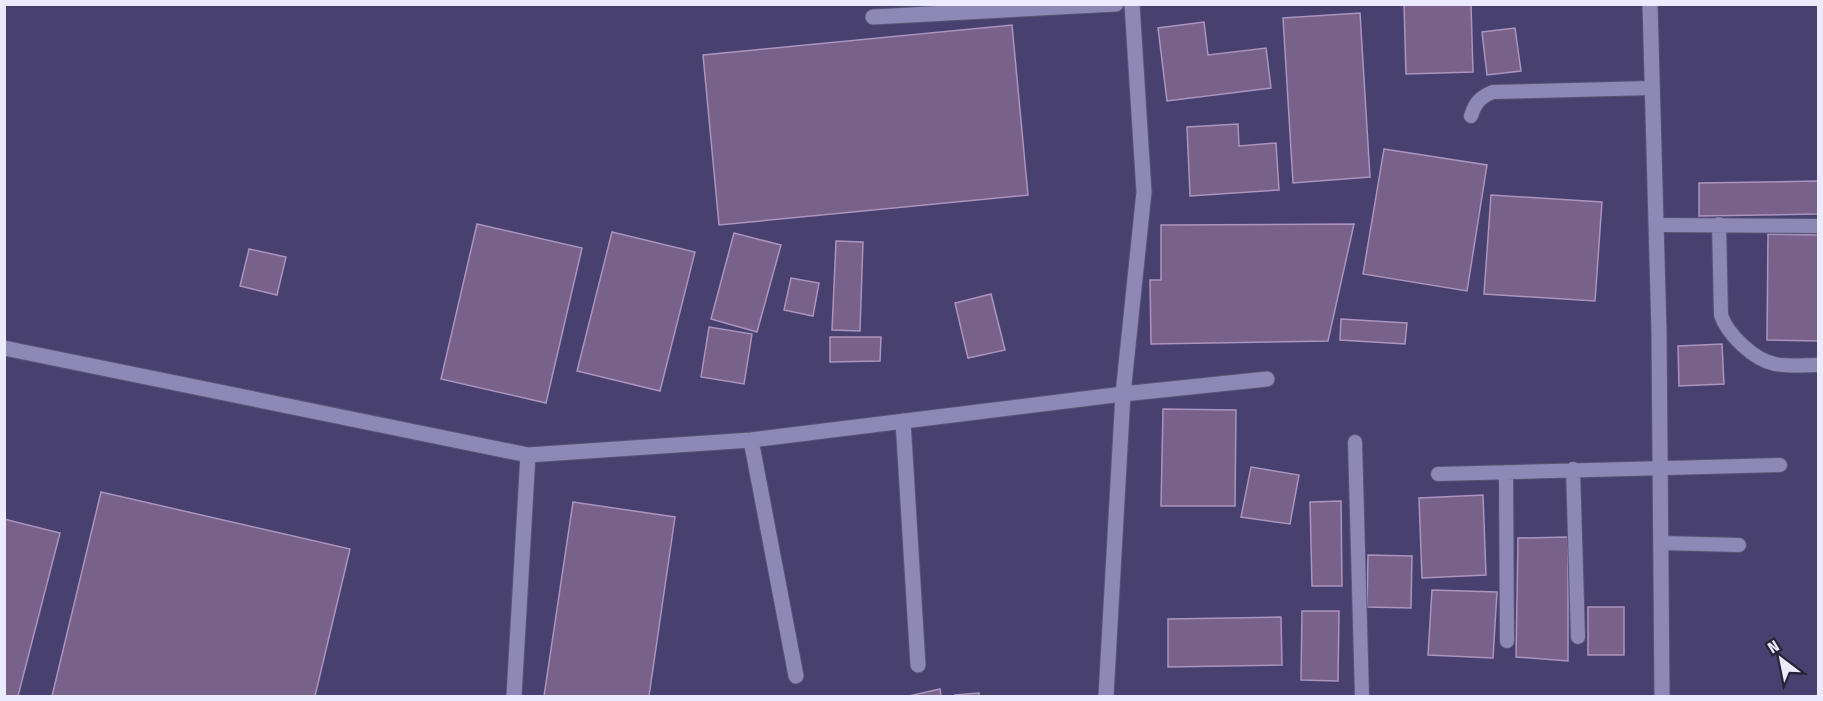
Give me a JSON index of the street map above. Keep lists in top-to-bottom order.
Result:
{
  "north": "top left"
}
